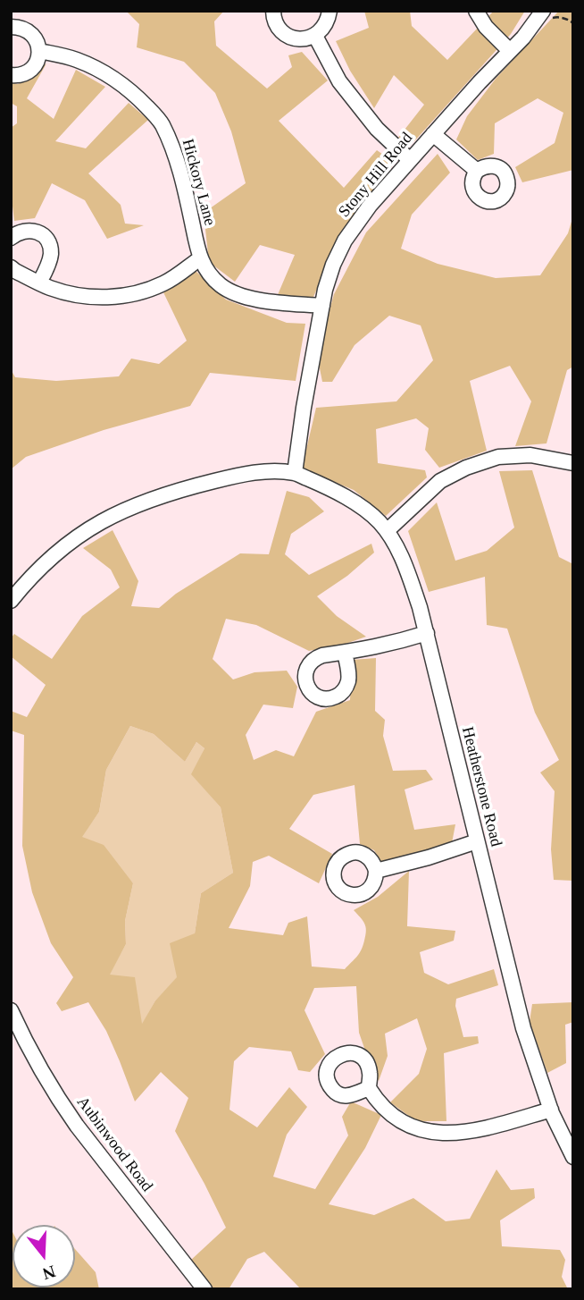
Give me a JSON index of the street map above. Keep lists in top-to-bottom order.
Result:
{
  "streets": {
    "street": [
      "Stony Hill Road",
      "Hickory Lane",
      "Heatherstone Road",
      "Aubinwood Road"
    ]
  },
  "crossings": [
    ["Stony Hill Road", "Hickory Lane"],
    ["Stony Hill Road", "Heatherstone Road"]
  ],
  "north": "bottom"
}
